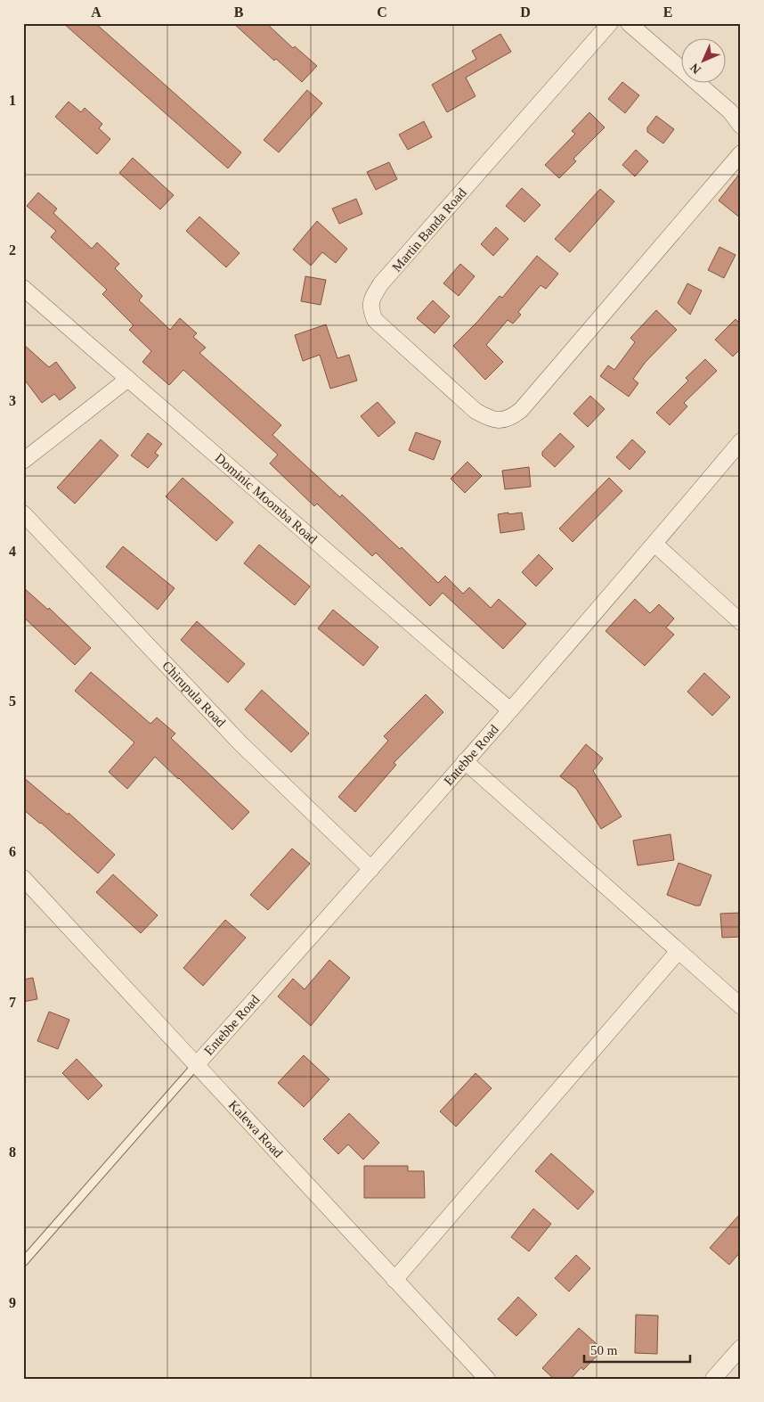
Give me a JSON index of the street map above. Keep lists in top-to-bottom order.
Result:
{
  "streets": {
    "street": [
      "Martin Banda Road",
      "Dominic Moomba Road",
      "Chirupula Road",
      "Entebbe Road",
      "Kalewa Road"
    ]
  },
  "crossings": [
    ["Dominic Moomba Road", "Entebbe Road"],
    ["Chirupula Road", "Entebbe Road"],
    ["Entebbe Road", "Kalewa Road"]
  ],
  "scale_bar": "50 m",
  "north": "bottom left",
  "grid": {
    "columns": [
      "A",
      "B",
      "C",
      "D",
      "E"
    ],
    "rows": [
      "1",
      "2",
      "3",
      "4",
      "5",
      "6",
      "7",
      "8",
      "9"
    ]
  }
}
